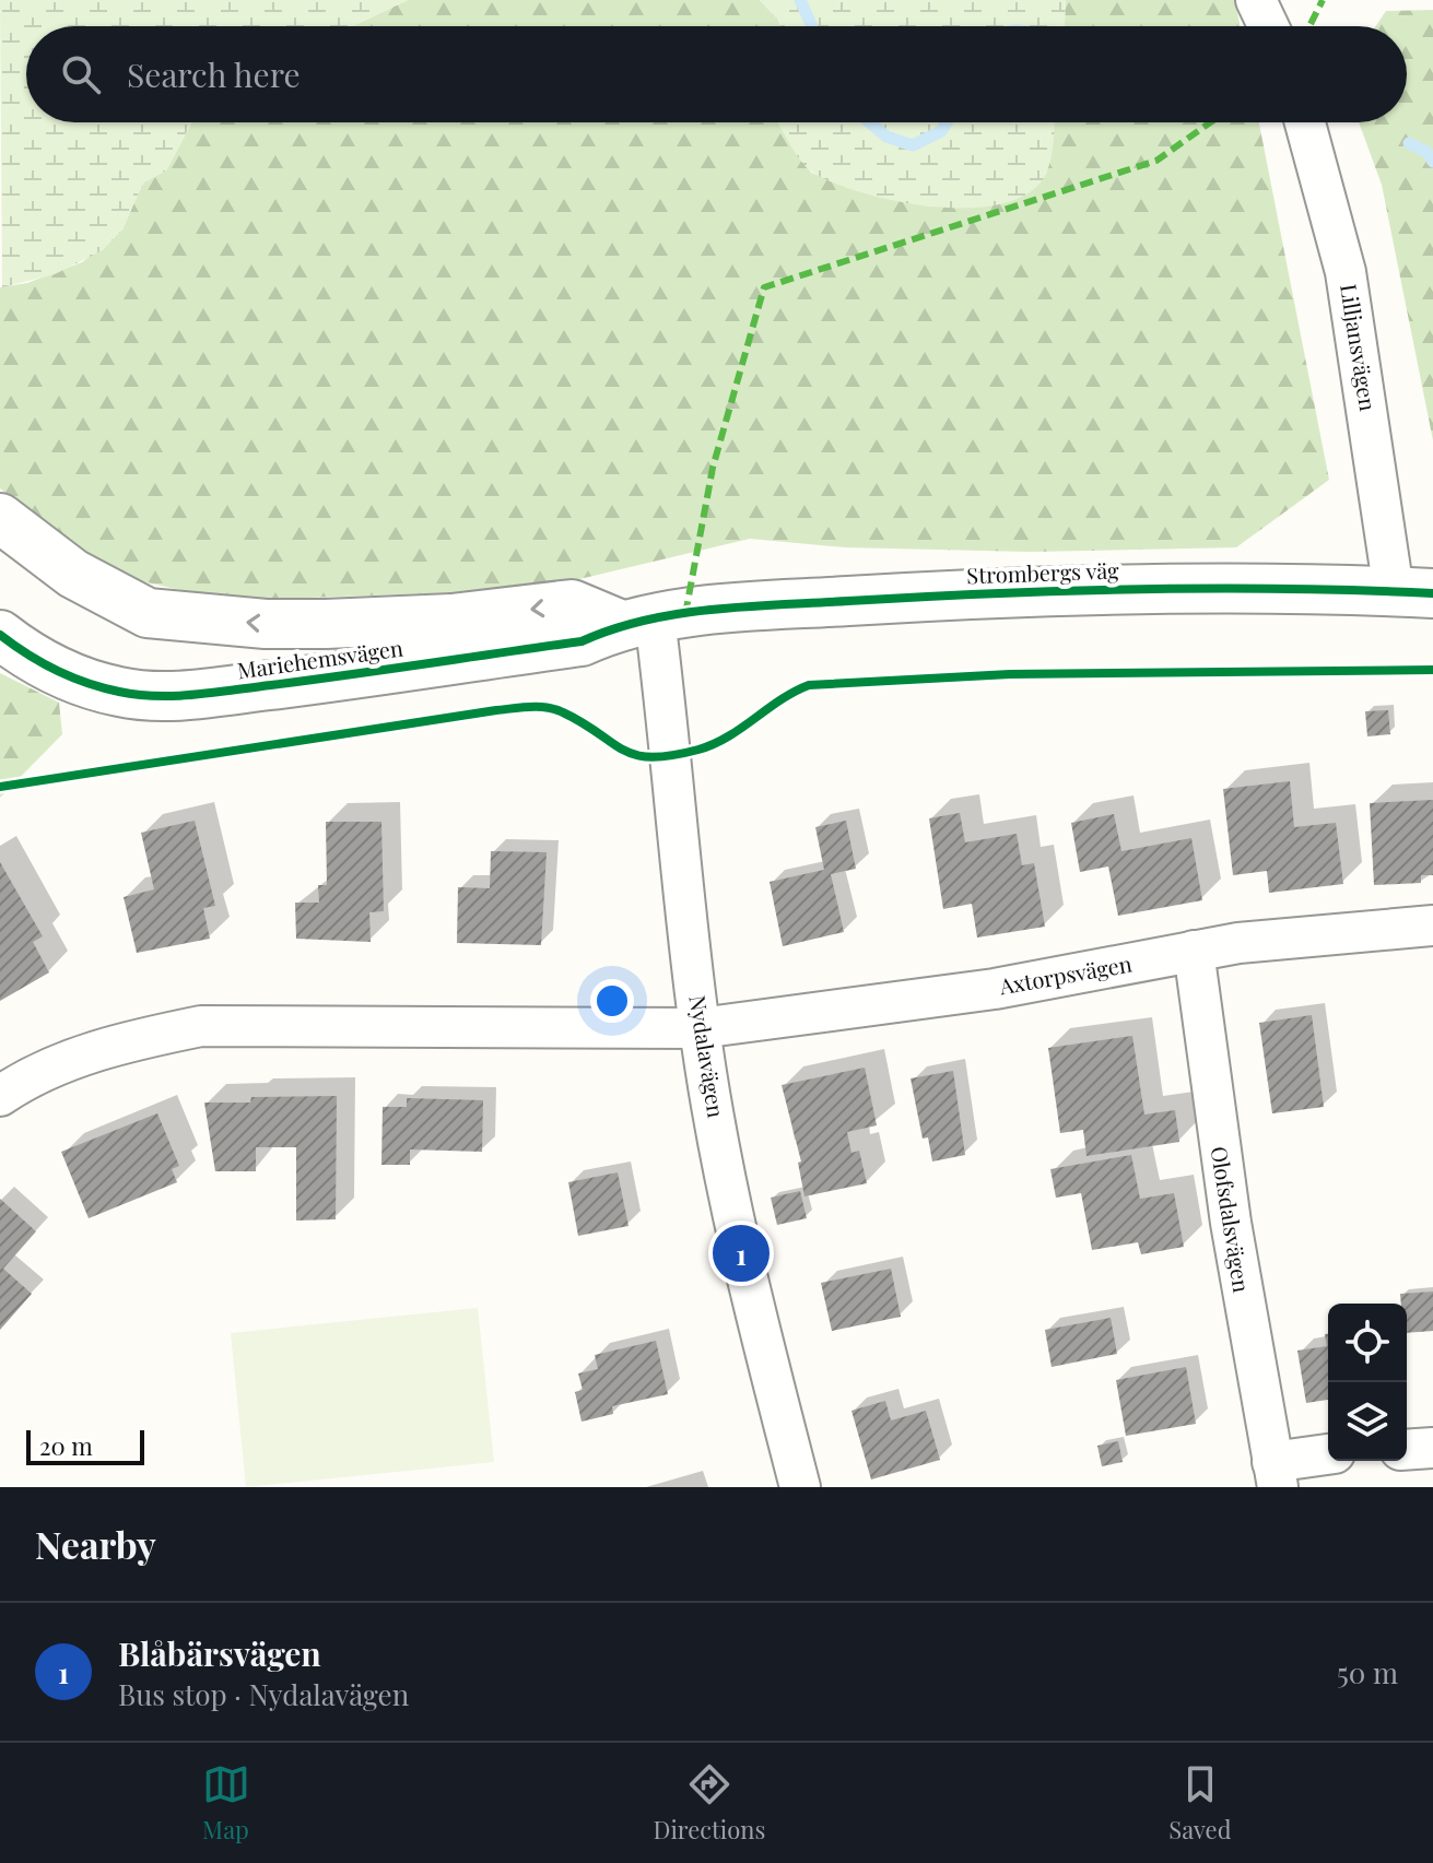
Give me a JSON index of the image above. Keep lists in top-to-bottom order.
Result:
{
  "streets": {
    "street": [
      "Lilljansvägen",
      "Strombergs väg",
      "Mariehemsvägen",
      "Axtorpsvägen",
      "Nydalavägen",
      "Olofsdalsvägen"
    ]
  },
  "crossings": [
    ["Lilljansvägen", "Strombergs väg"],
    ["Strombergs väg", "Mariehemsvägen"],
    ["Strombergs väg", "Nydalavägen"],
    ["Mariehemsvägen", "Nydalavägen"],
    ["Axtorpsvägen", "Nydalavägen"],
    ["Axtorpsvägen", "Olofsdalsvägen"]
  ],
  "scale_bar": "20 m",
  "page": {
    "search": "Search here",
    "pins": "1",
    "scale": "20 m",
    "heading": "Nearby",
    "list": [
      {
        "mark": "1",
        "name": "Blåbärsvägen",
        "note": "Bus stop · Nydalavägen",
        "value": "50 m"
      }
    ],
    "nav": ["Map", "Directions", "Saved"]
  }
}
